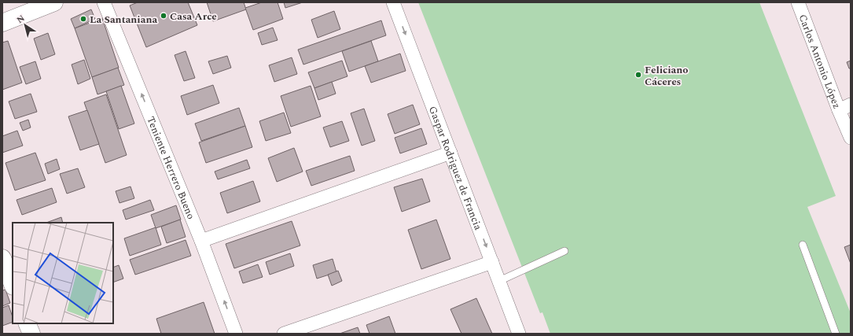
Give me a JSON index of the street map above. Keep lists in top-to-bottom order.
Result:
{
  "streets": {
    "street": ["Carlos Antonio López", "Teniente Herrero Bueno", "Gaspar Rodriguez de Francia"]
  },
  "one_way": ["Teniente Herrero Bueno", "Gaspar Rodriguez de Francia"],
  "places": ["Casa Arce", "La Santaniana", "Feliciano Cáceres"],
  "north": "top left"
}
